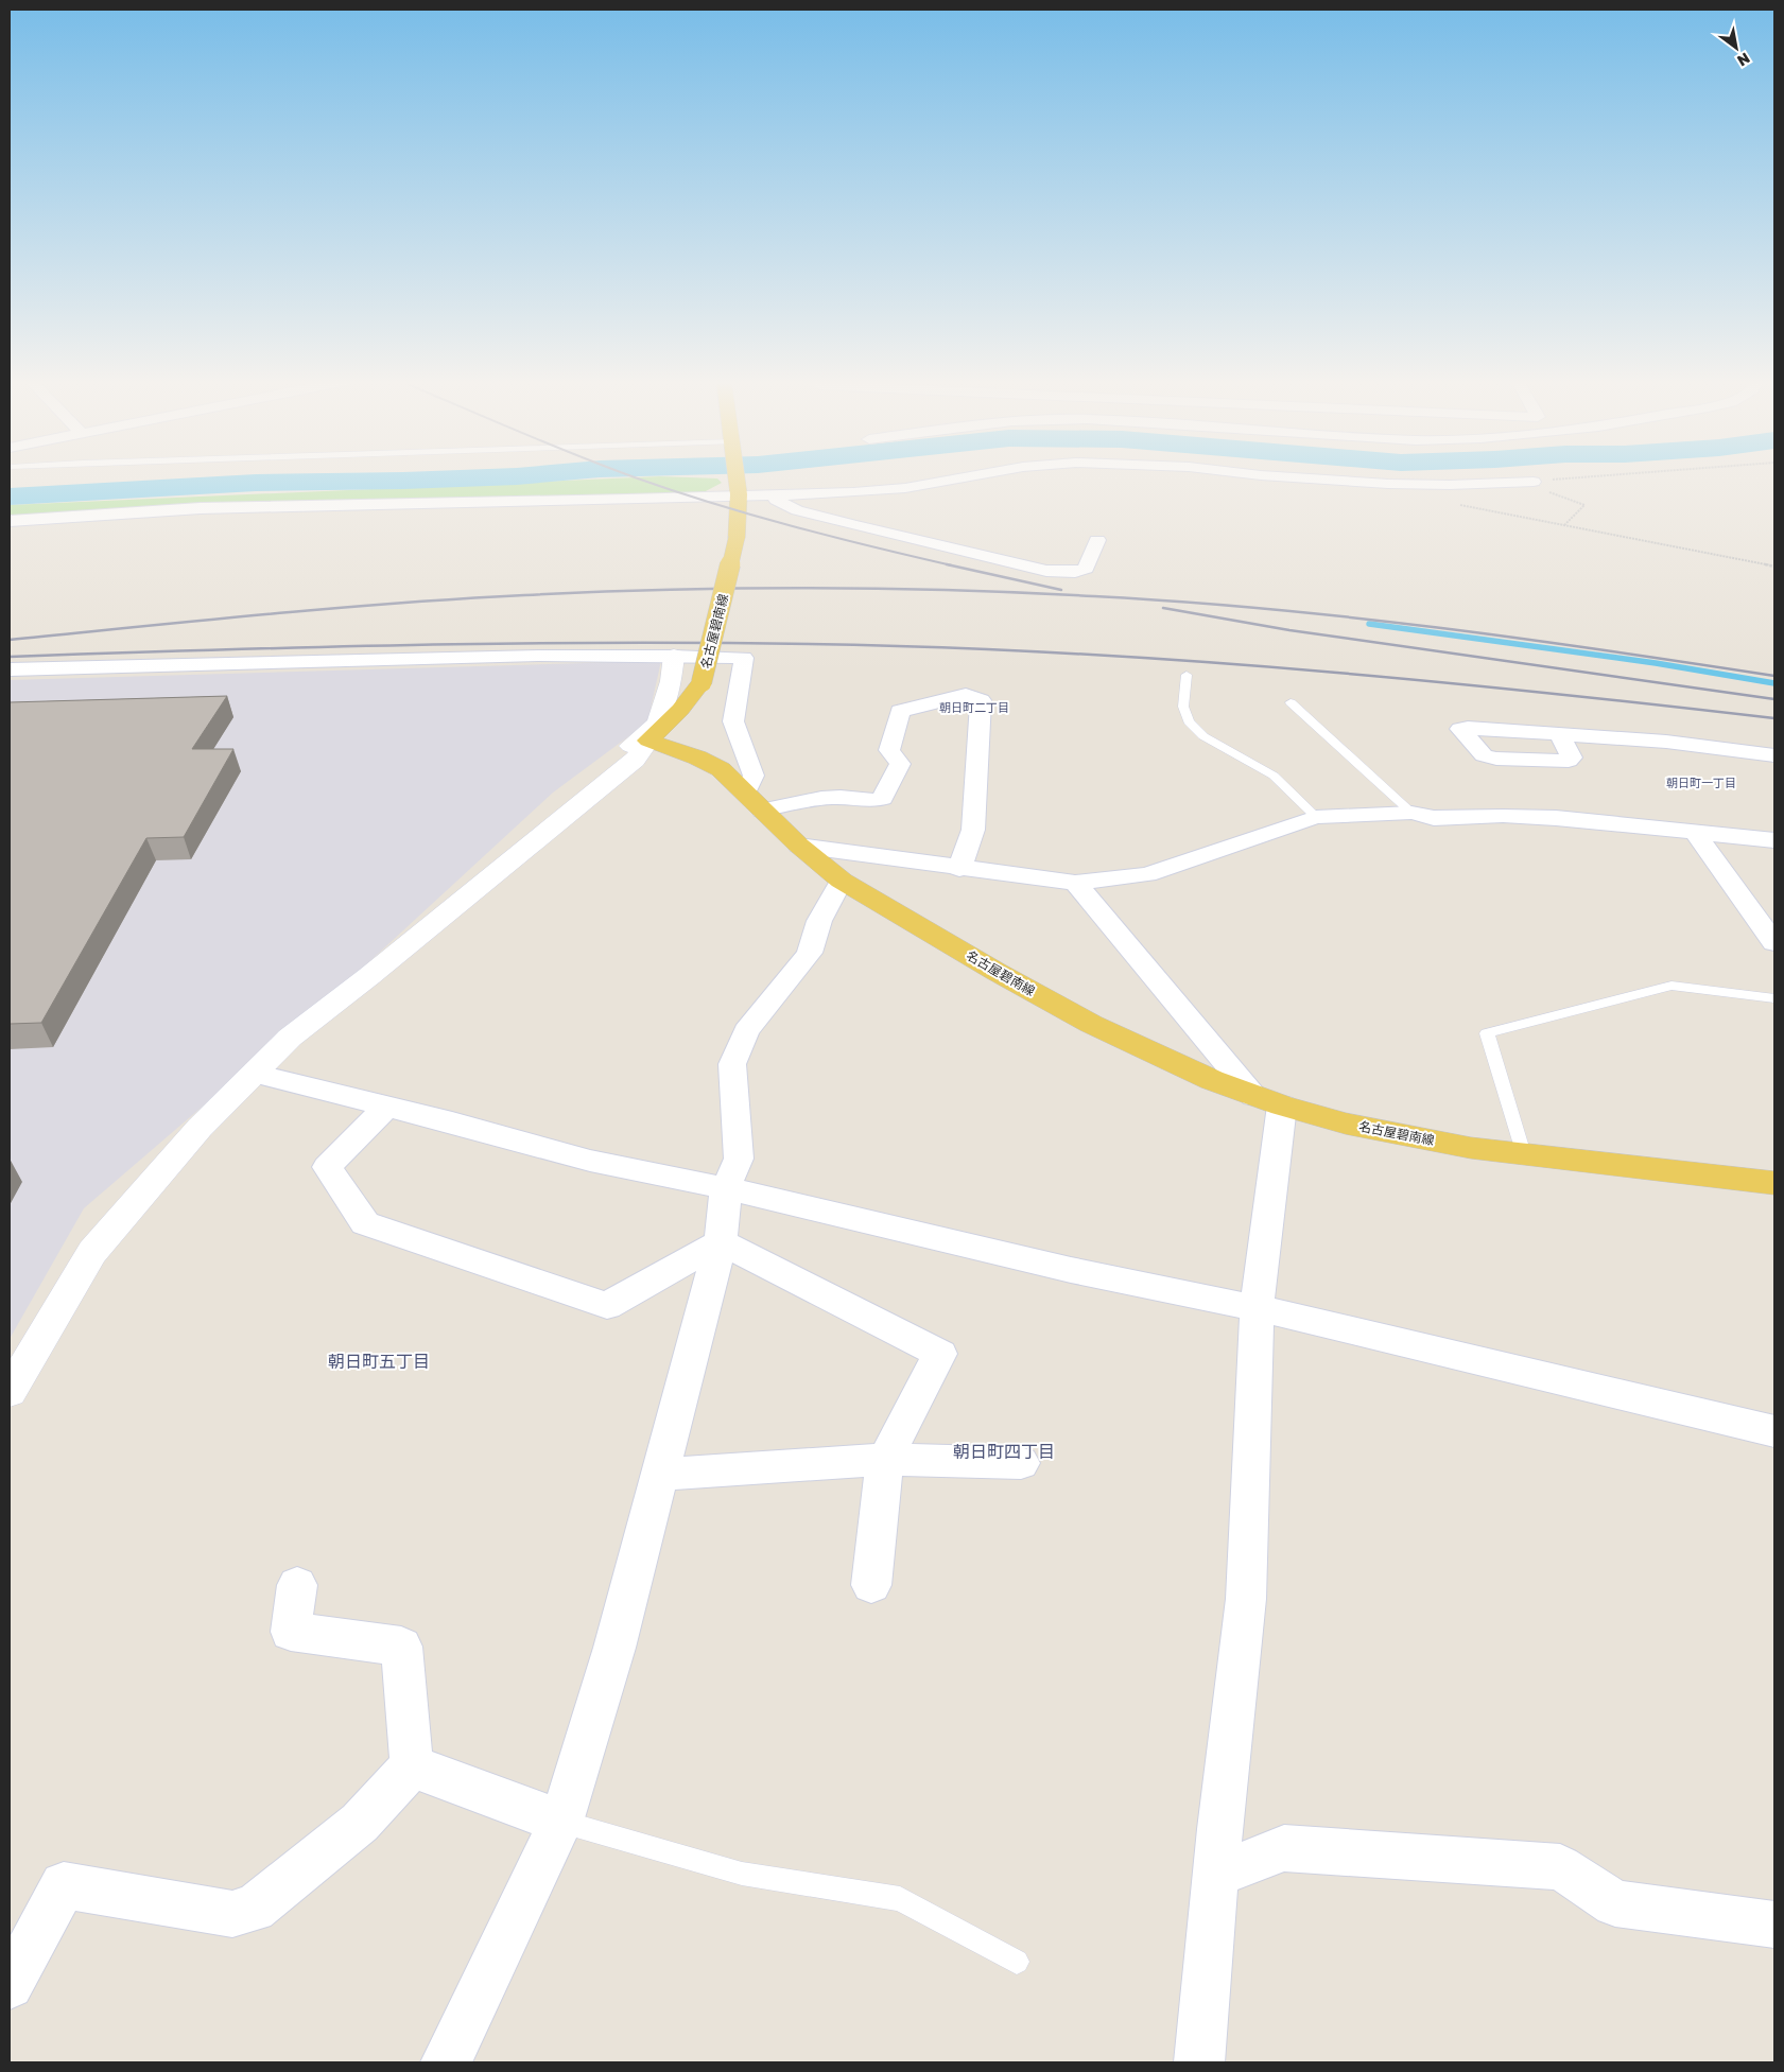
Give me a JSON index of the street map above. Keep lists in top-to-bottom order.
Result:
{
  "streets": {
    "main road": ["名古屋碧南線"]
  },
  "districts": [
    "朝日町二丁目",
    "朝日町一丁目",
    "朝日町五丁目",
    "朝日町四丁目"
  ],
  "north": "bottom right"
}
